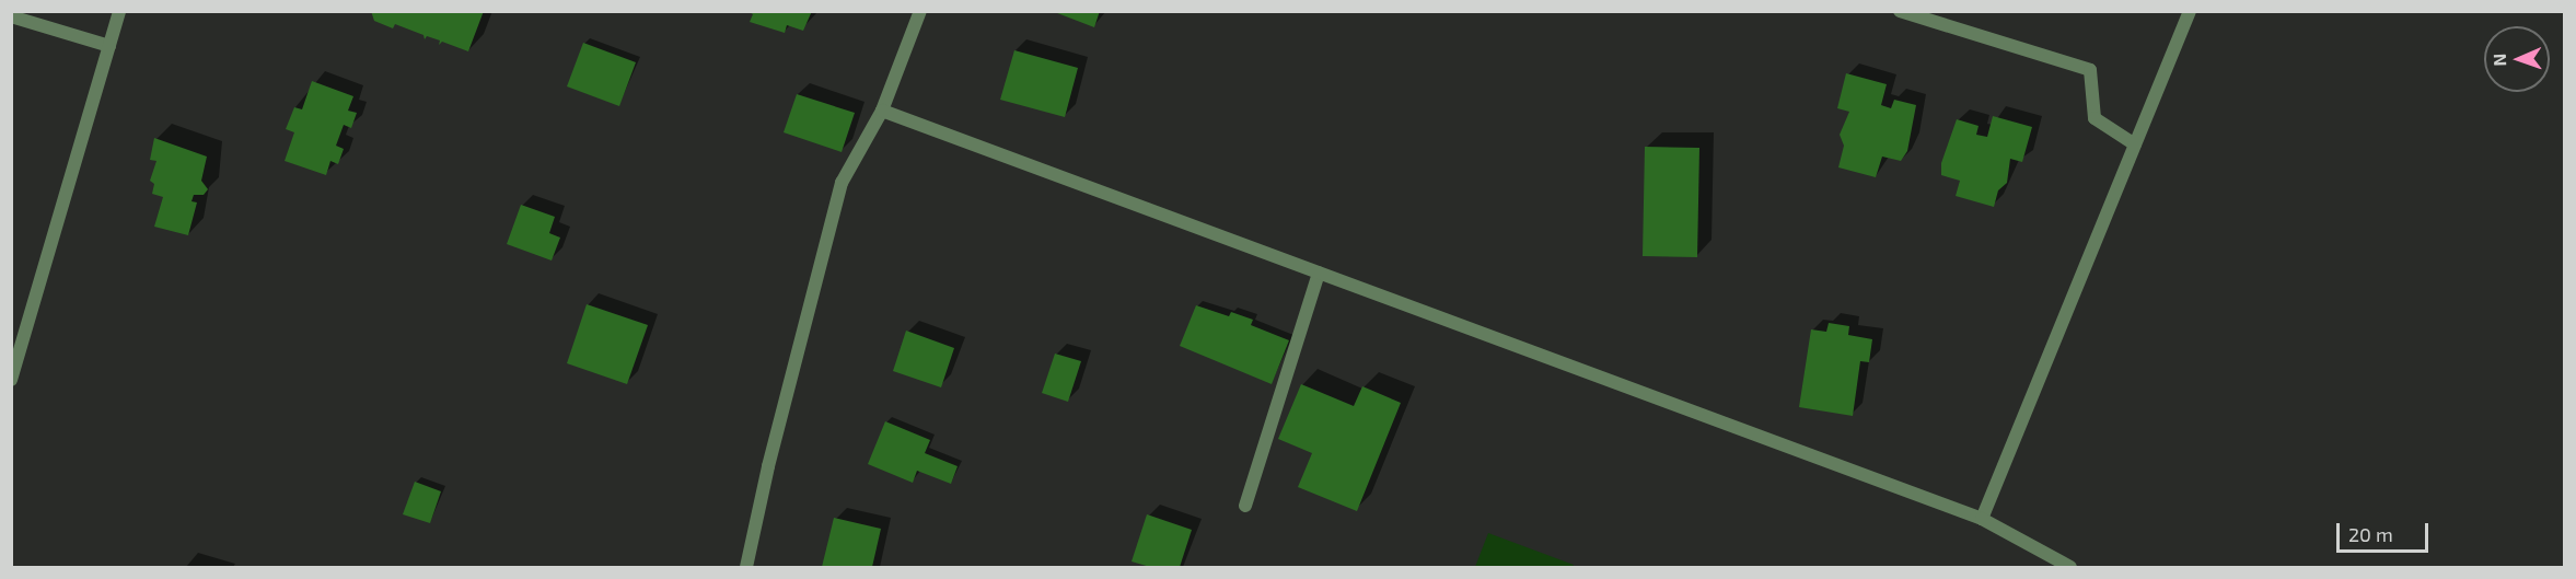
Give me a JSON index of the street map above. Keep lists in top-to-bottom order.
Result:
{
  "scale_bar": "20 m",
  "north": "left"
}
